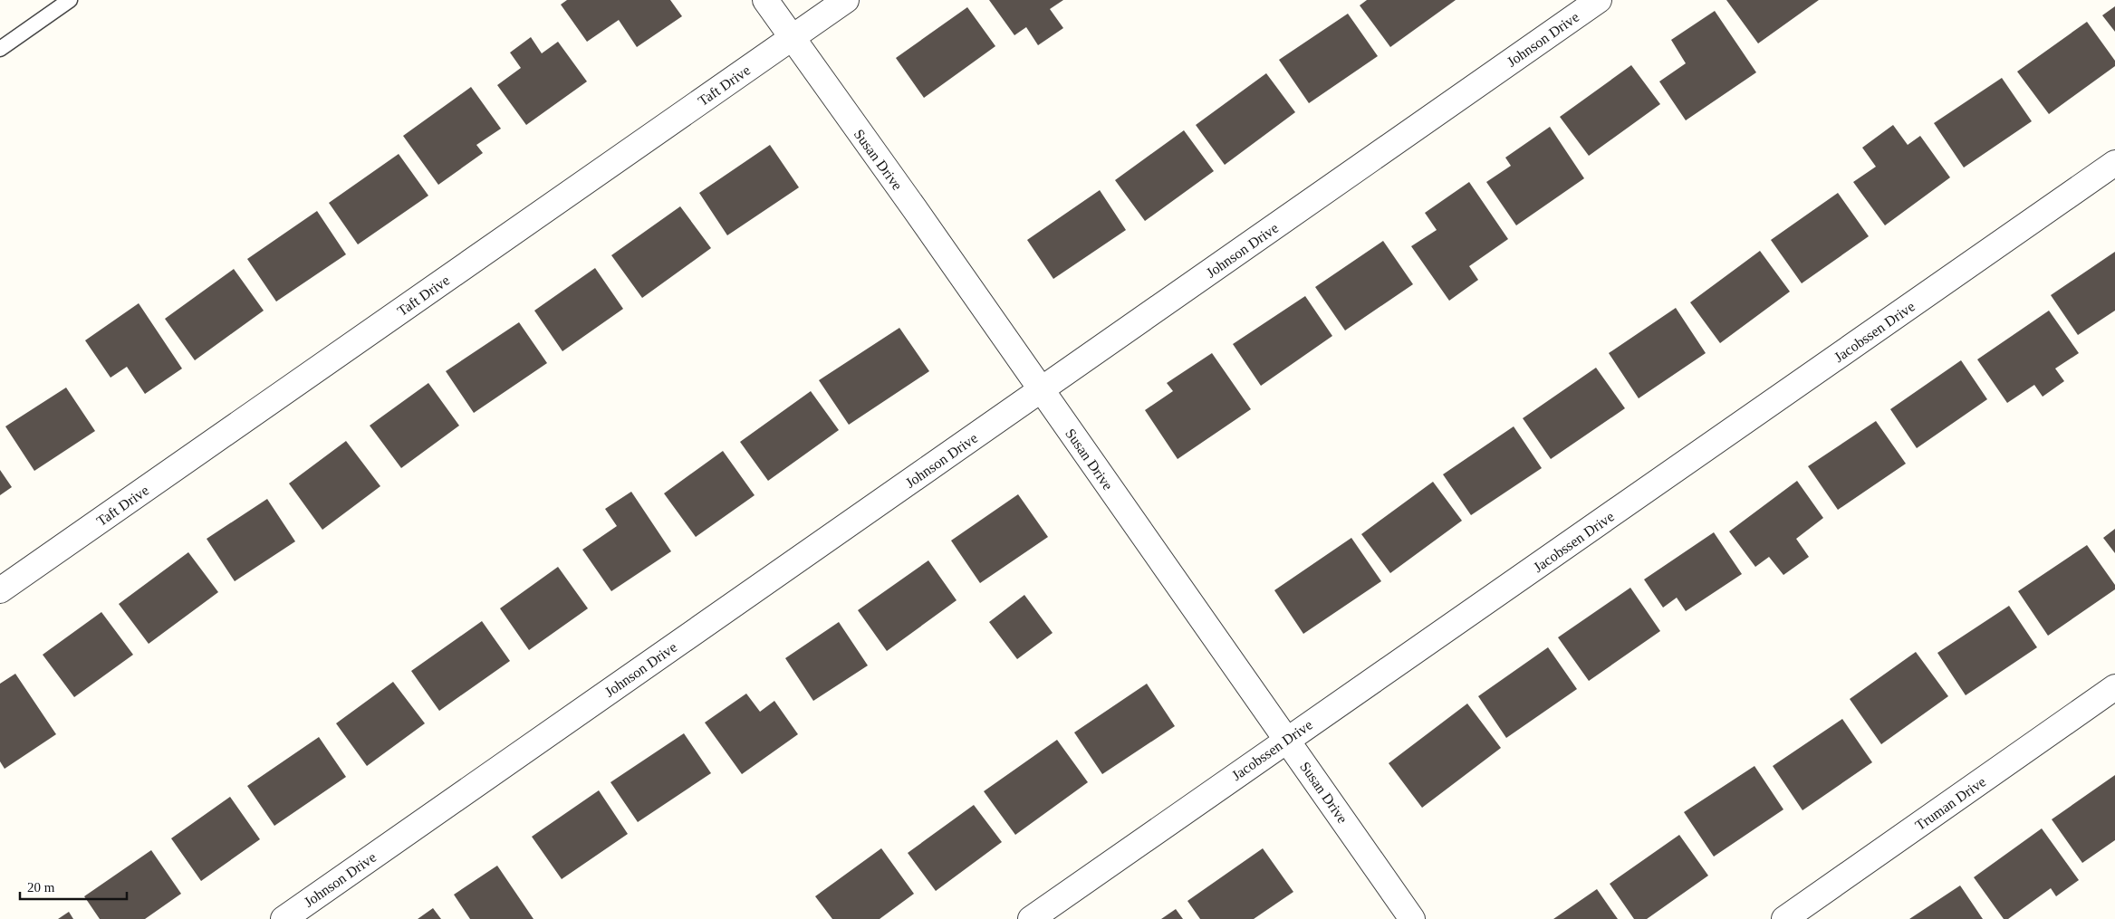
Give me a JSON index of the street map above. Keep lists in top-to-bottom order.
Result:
{
  "streets": {
    "street": [
      "Johnson Drive",
      "Taft Drive",
      "Susan Drive",
      "Jacobssen Drive",
      "Truman Drive"
    ]
  },
  "crossings": [
    ["Johnson Drive", "Susan Drive"],
    ["Taft Drive", "Susan Drive"],
    ["Susan Drive", "Jacobssen Drive"]
  ],
  "scale_bar": "20 m"
}
